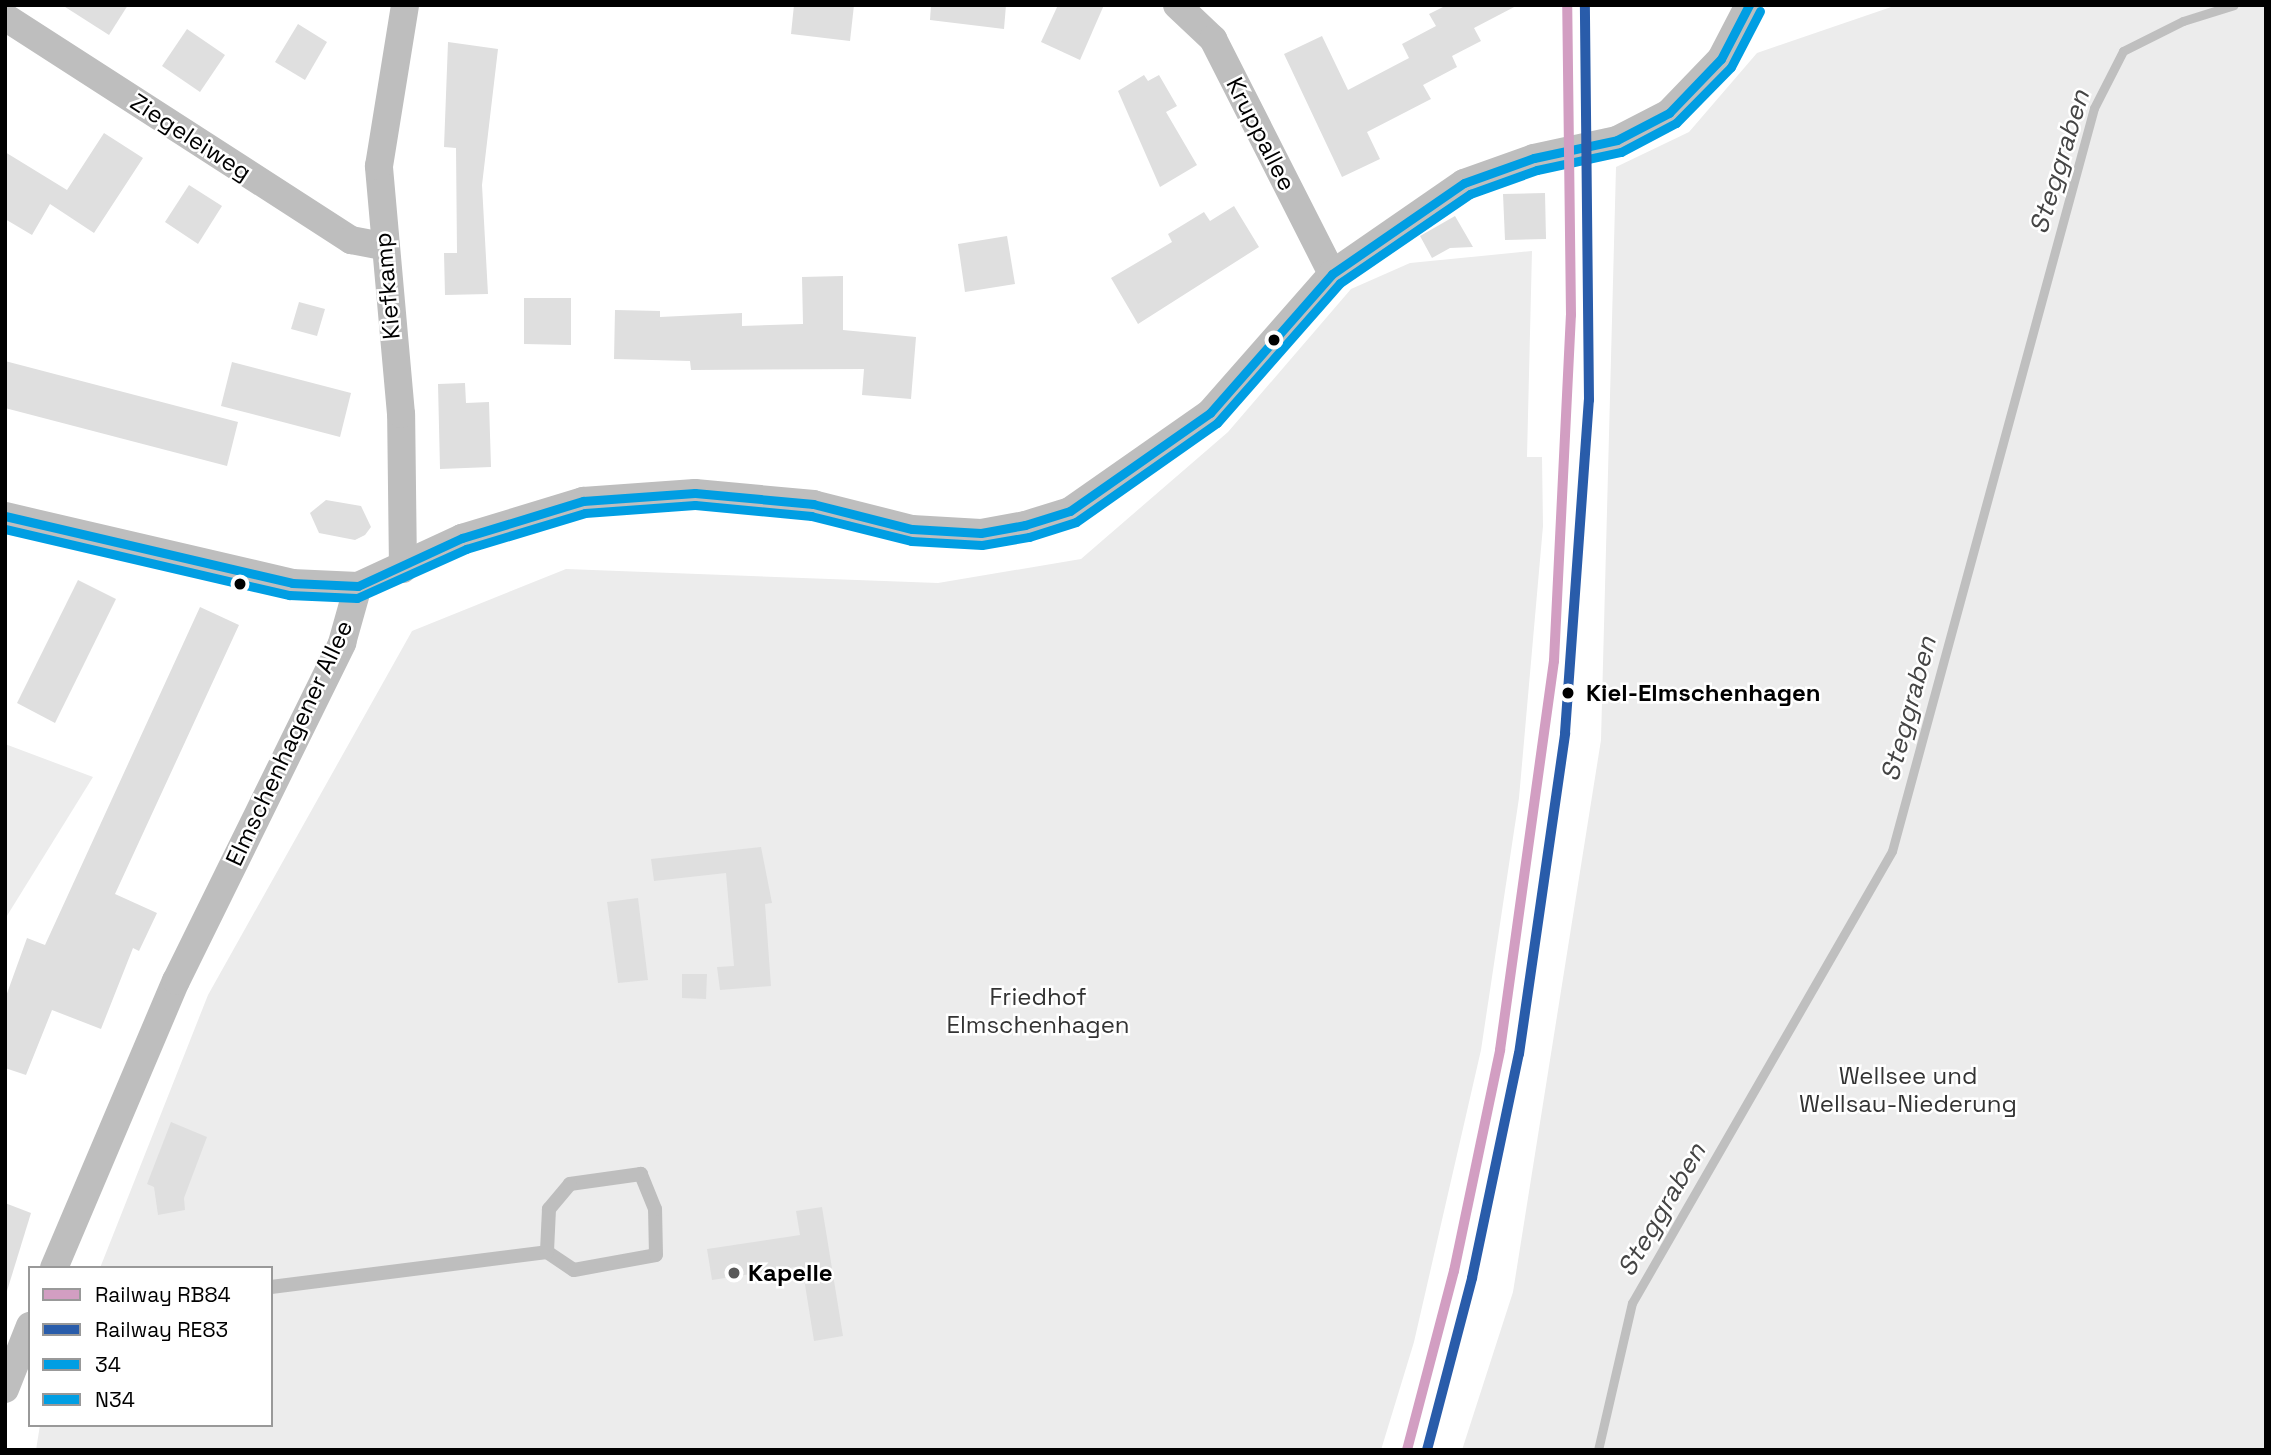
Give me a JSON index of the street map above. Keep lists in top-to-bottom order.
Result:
{
  "streets": {
    "street": [
      "Kruppallee",
      "Ziegeleiweg",
      "Kiefkamp",
      "Elmschenhagener Allee"
    ]
  },
  "crossings": [
    ["Ziegeleiweg", "Kiefkamp"]
  ],
  "water": ["Steggraben"],
  "parks": ["Friedhof Elmschenhagen", "Wellsee und Wellsau-Niederung"],
  "places": ["Kiel-Elmschenhagen", "Kapelle"],
  "lines": [
    "rail line RB84",
    "rail line RE83",
    "transit line 34",
    "transit line N34"
  ],
  "legend": [
    "Railway RB84",
    "Railway RE83",
    "34",
    "N34"
  ]
}
